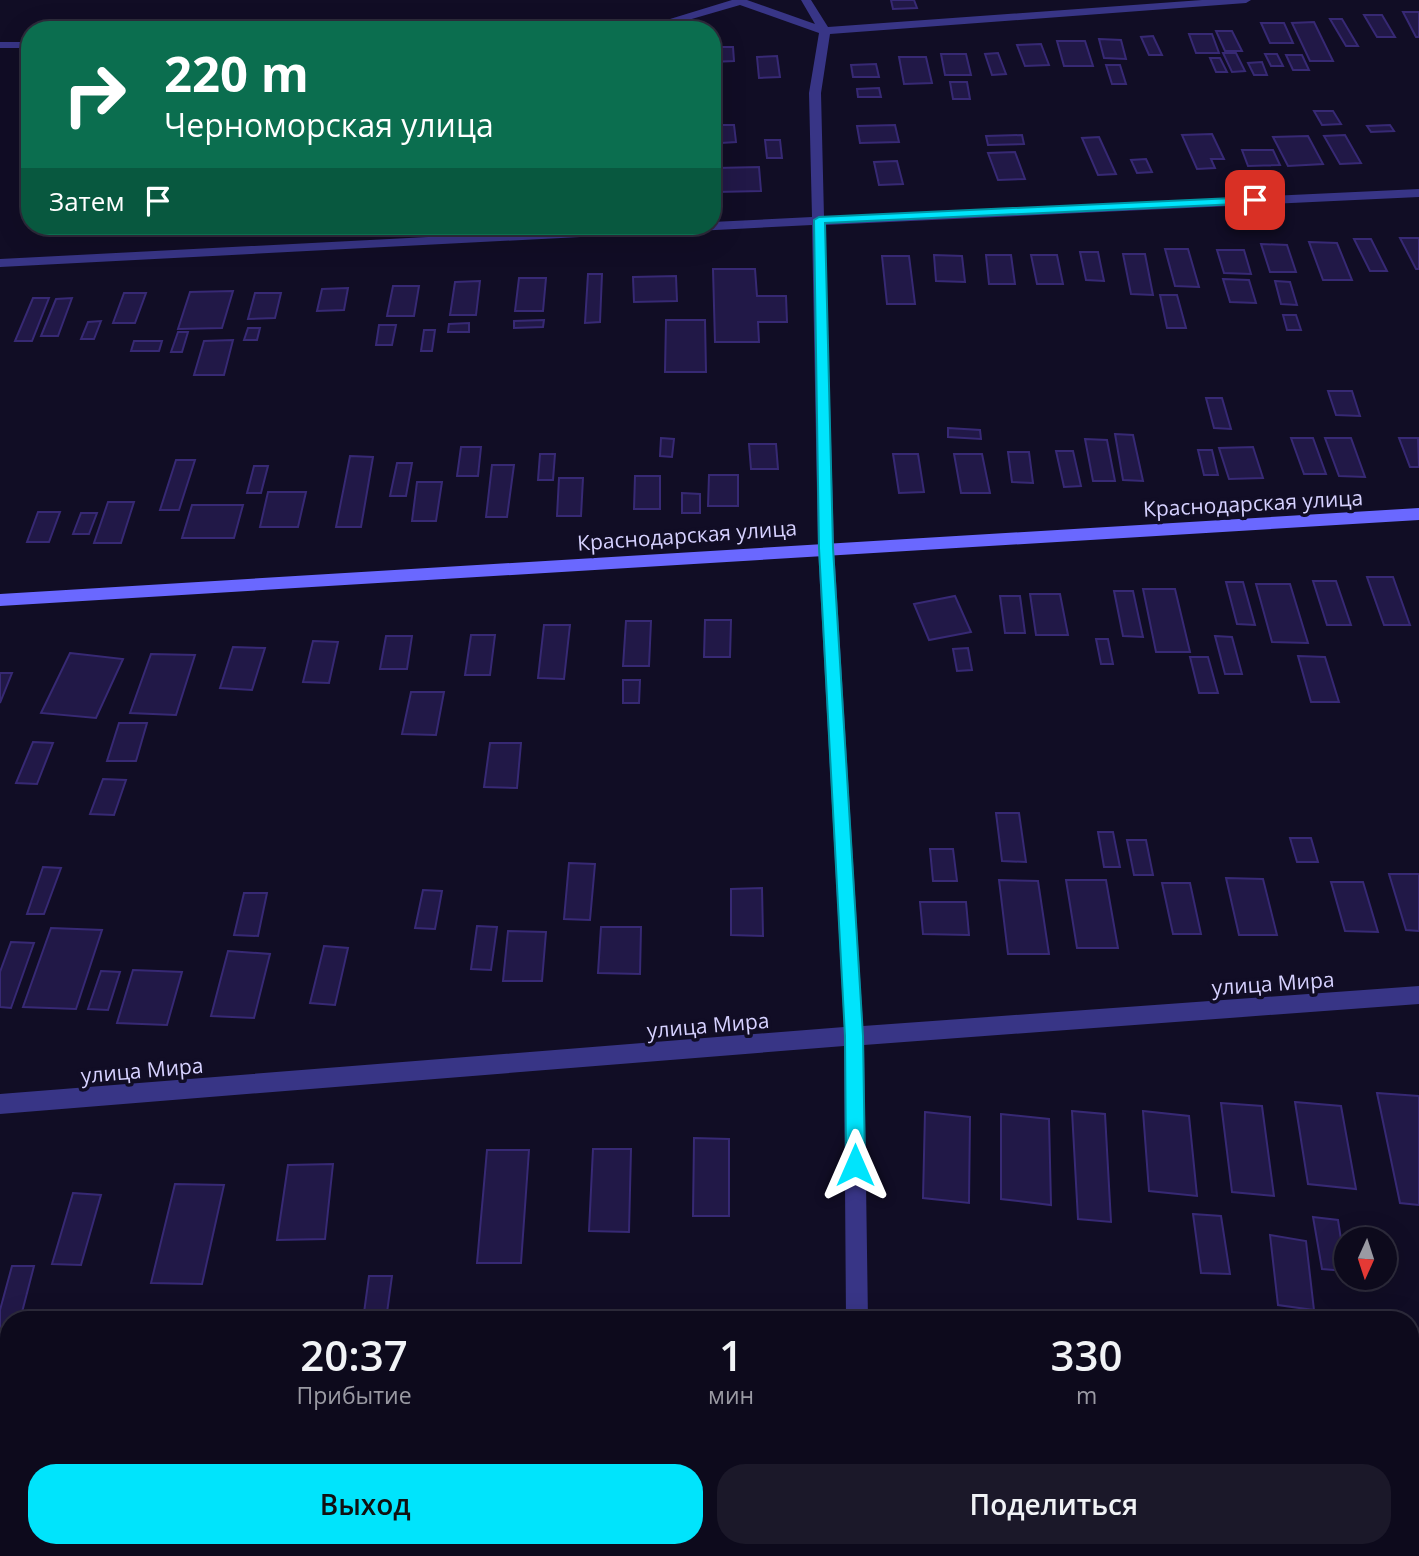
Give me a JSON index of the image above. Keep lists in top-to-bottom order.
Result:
{
  "streets": {
    "street": ["Краснодарская улица", "улица Мира"]
  },
  "north": "bottom",
  "page": {
    "turn": ["220 m", "Черноморская улица"],
    "then": "Затем",
    "eta": [
      "20:37",
      "Прибытие",
      "1",
      "мин",
      "330",
      "m"
    ],
    "buttons": ["Выход", "Поделиться"]
  }
}
